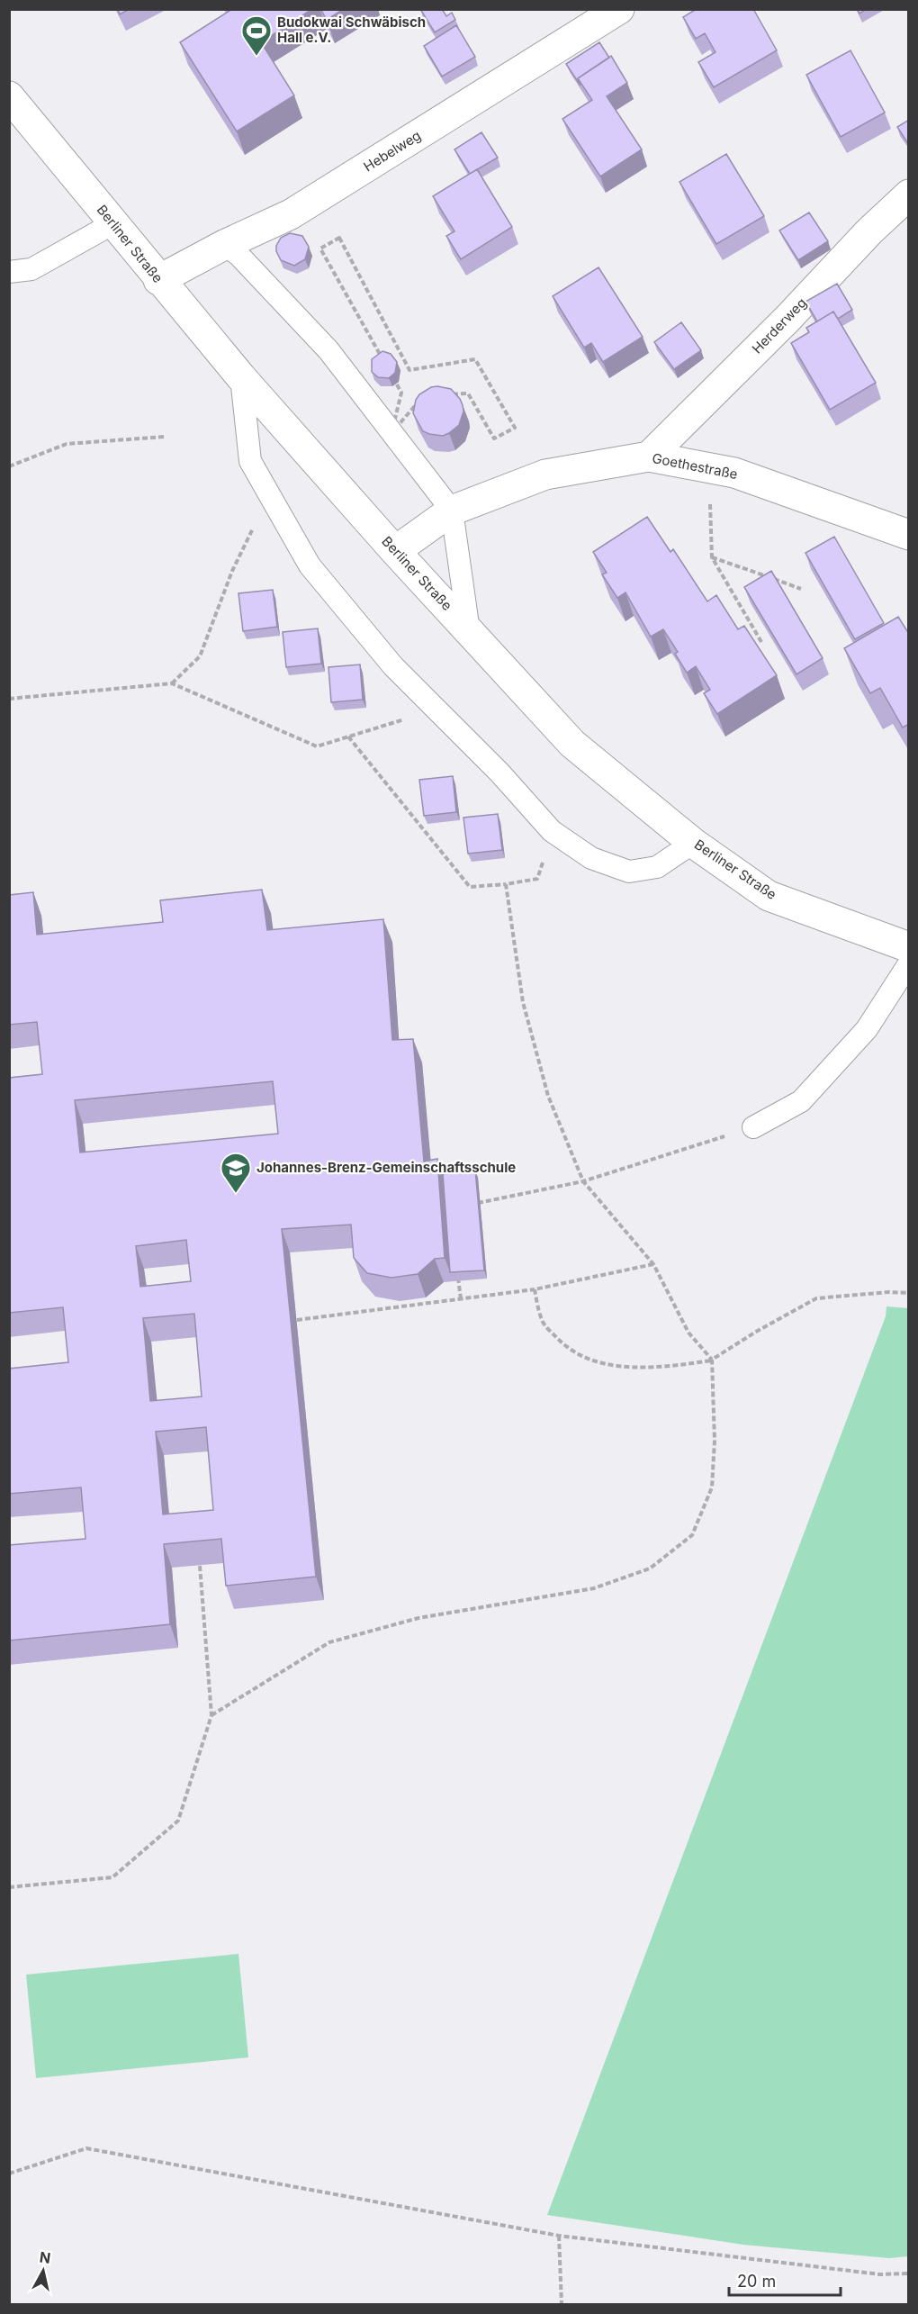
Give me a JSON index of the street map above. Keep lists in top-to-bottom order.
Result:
{
  "streets": {
    "street": [
      "Hebelweg",
      "Berliner Straße",
      "Herderweg",
      "Goethestraße"
    ]
  },
  "crossings": [
    ["Hebelweg", "Berliner Straße"],
    ["Berliner Straße", "Goethestraße"],
    ["Herderweg", "Goethestraße"]
  ],
  "places": {
    "sports": ["Budokwai Schwäbisch Hall e.V."],
    "school or university": ["Johannes-Brenz-Gemeinschaftsschule"]
  },
  "scale_bar": "20 m",
  "north": "top"
}
